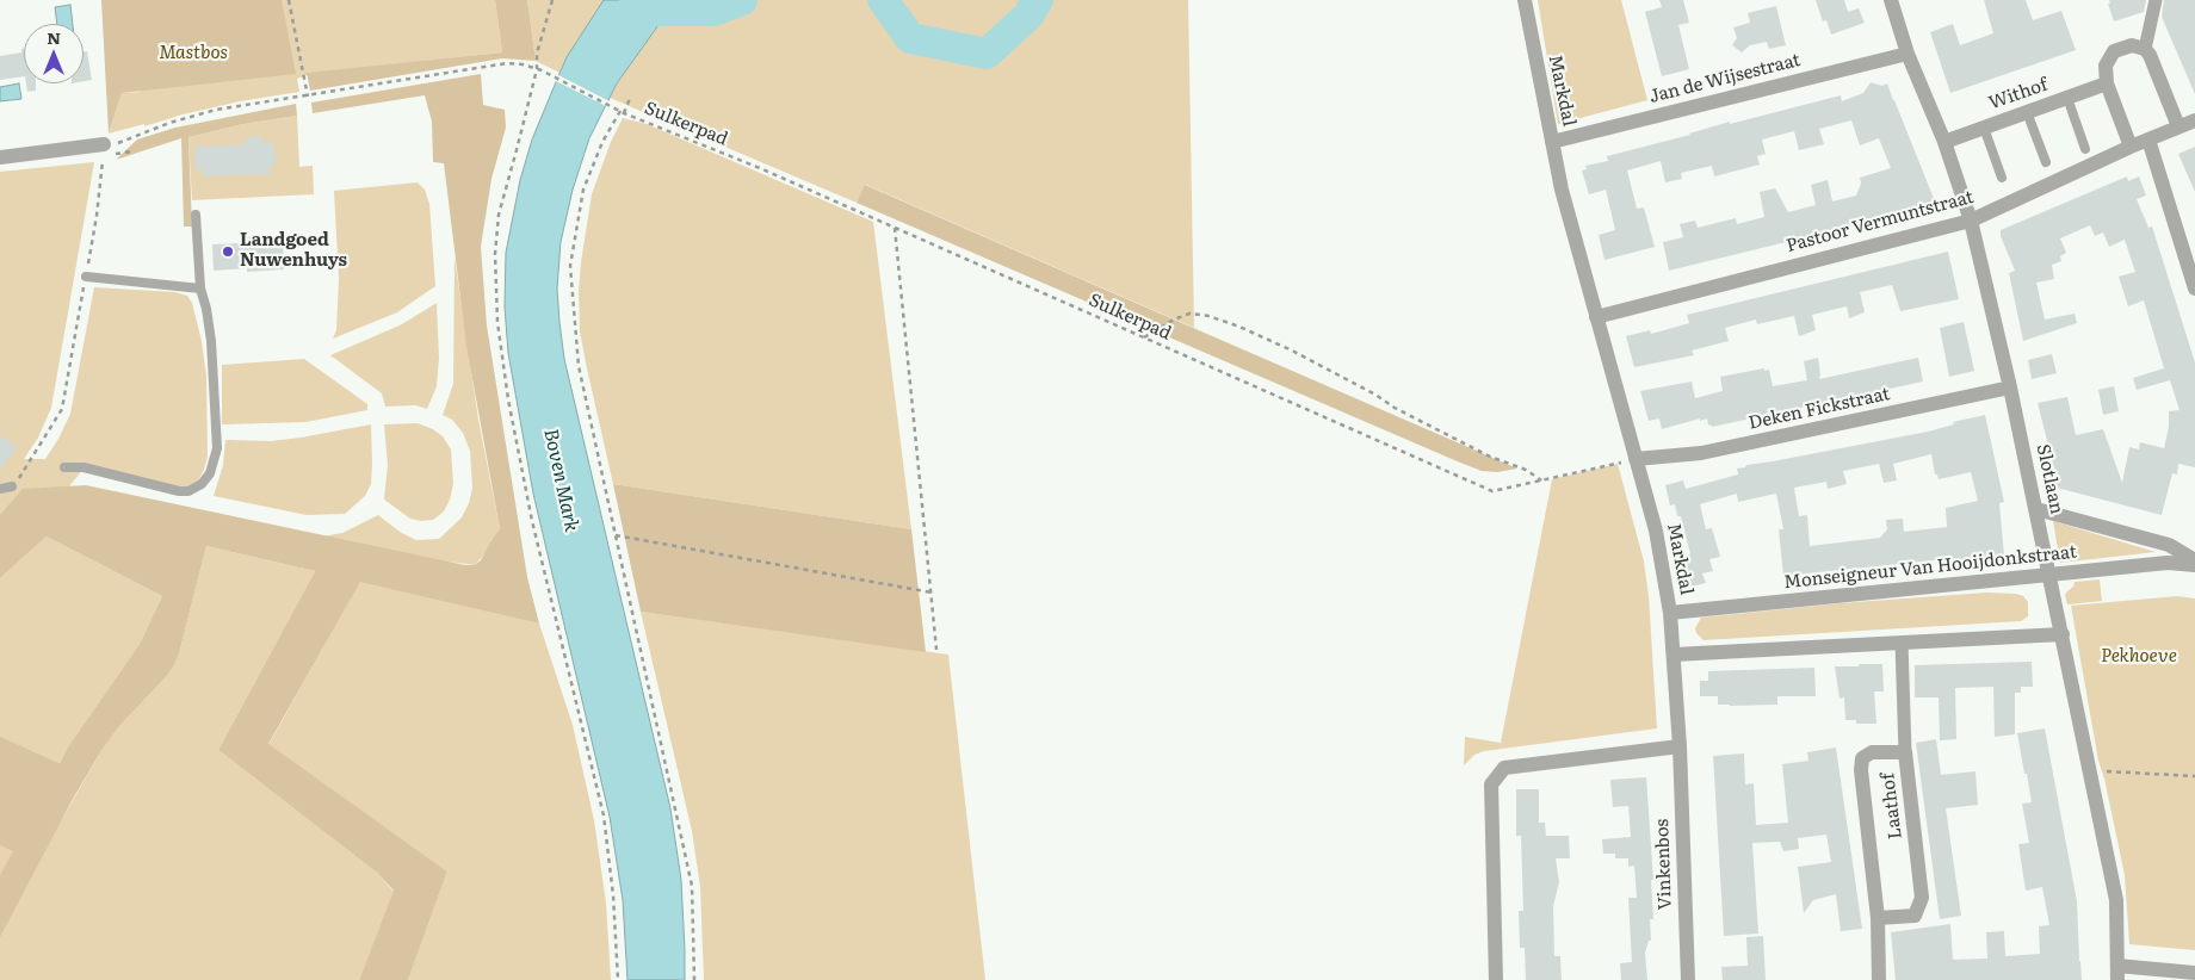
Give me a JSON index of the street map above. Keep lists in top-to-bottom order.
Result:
{
  "streets": {
    "street": [
      "Jan de Wijsestraat",
      "Markdal",
      "Withof",
      "Pastoor Vermuntstraat",
      "Deken Fickstraat",
      "Slotlaan",
      "Monseigneur Van Hooijdonkstraat",
      "Laathof",
      "Vinkenbos"
    ],
    "path": ["Sulkerpad"]
  },
  "crossings": [
    ["Jan de Wijsestraat", "Markdal"],
    ["Jan de Wijsestraat", "Slotlaan"],
    ["Markdal", "Sulkerpad"],
    ["Markdal", "Pastoor Vermuntstraat"],
    ["Markdal", "Deken Fickstraat"],
    ["Markdal", "Monseigneur Van Hooijdonkstraat"],
    ["Markdal", "Vinkenbos"],
    ["Withof", "Slotlaan"],
    ["Sulkerpad", "Deken Fickstraat"],
    ["Pastoor Vermuntstraat", "Slotlaan"],
    ["Deken Fickstraat", "Slotlaan"],
    ["Slotlaan", "Monseigneur Van Hooijdonkstraat"]
  ],
  "water": ["Boven Mark"],
  "parks": ["Mastbos", "Pekhoeve"],
  "places": ["Landgoed Nuwenhuys"],
  "north": "top"
}
